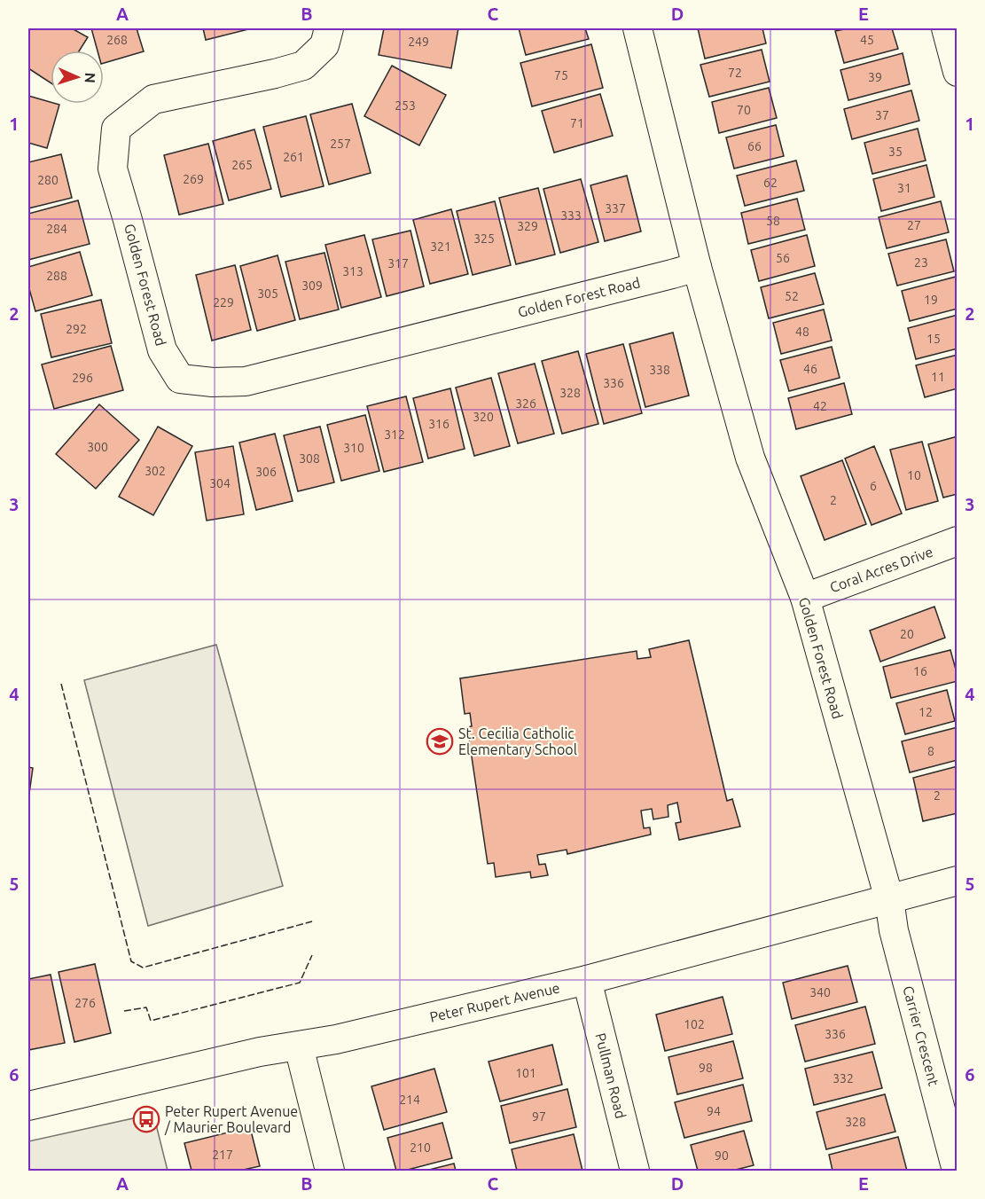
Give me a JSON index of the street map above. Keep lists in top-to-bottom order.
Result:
{
  "streets": {
    "street": [
      "Golden Forest Road",
      "Coral Acres Drive",
      "Peter Rupert Avenue",
      "Carrier Crescent",
      "Pullman Road"
    ]
  },
  "crossings": [
    ["Golden Forest Road", "Coral Acres Drive"],
    ["Golden Forest Road", "Peter Rupert Avenue"],
    ["Golden Forest Road", "Carrier Crescent"],
    ["Peter Rupert Avenue", "Carrier Crescent"],
    ["Peter Rupert Avenue", "Pullman Road"]
  ],
  "places": {
    "school or university": ["St. Cecilia Catholic Elementary School"],
    "bus stop": ["Peter Rupert Avenue / Maurier Boulevard"]
  },
  "house_numbers": [
    "268",
    "45",
    "249",
    "72",
    "75",
    "39",
    "253",
    "70",
    "37",
    "71",
    "257",
    "66",
    "35",
    "261",
    "265",
    "269",
    "280",
    "62",
    "31",
    "337",
    "333",
    "58",
    "27",
    "329",
    "284",
    "325",
    "321",
    "56",
    "23",
    "317",
    "313",
    "288",
    "309",
    "305",
    "52",
    "19",
    "229",
    "292",
    "48",
    "15",
    "46",
    "338",
    "11",
    "296",
    "336",
    "328",
    "326",
    "42",
    "320",
    "316",
    "312",
    "300",
    "310",
    "308",
    "302",
    "306",
    "10",
    "304",
    "6",
    "2",
    "20",
    "16",
    "12",
    "8",
    "2",
    "340",
    "276",
    "102",
    "336",
    "98",
    "101",
    "332",
    "214",
    "94",
    "97",
    "328",
    "210",
    "217",
    "90"
  ],
  "north": "right",
  "grid": {
    "columns": [
      "A",
      "B",
      "C",
      "D",
      "E"
    ],
    "rows": [
      "1",
      "2",
      "3",
      "4",
      "5",
      "6"
    ]
  }
}
